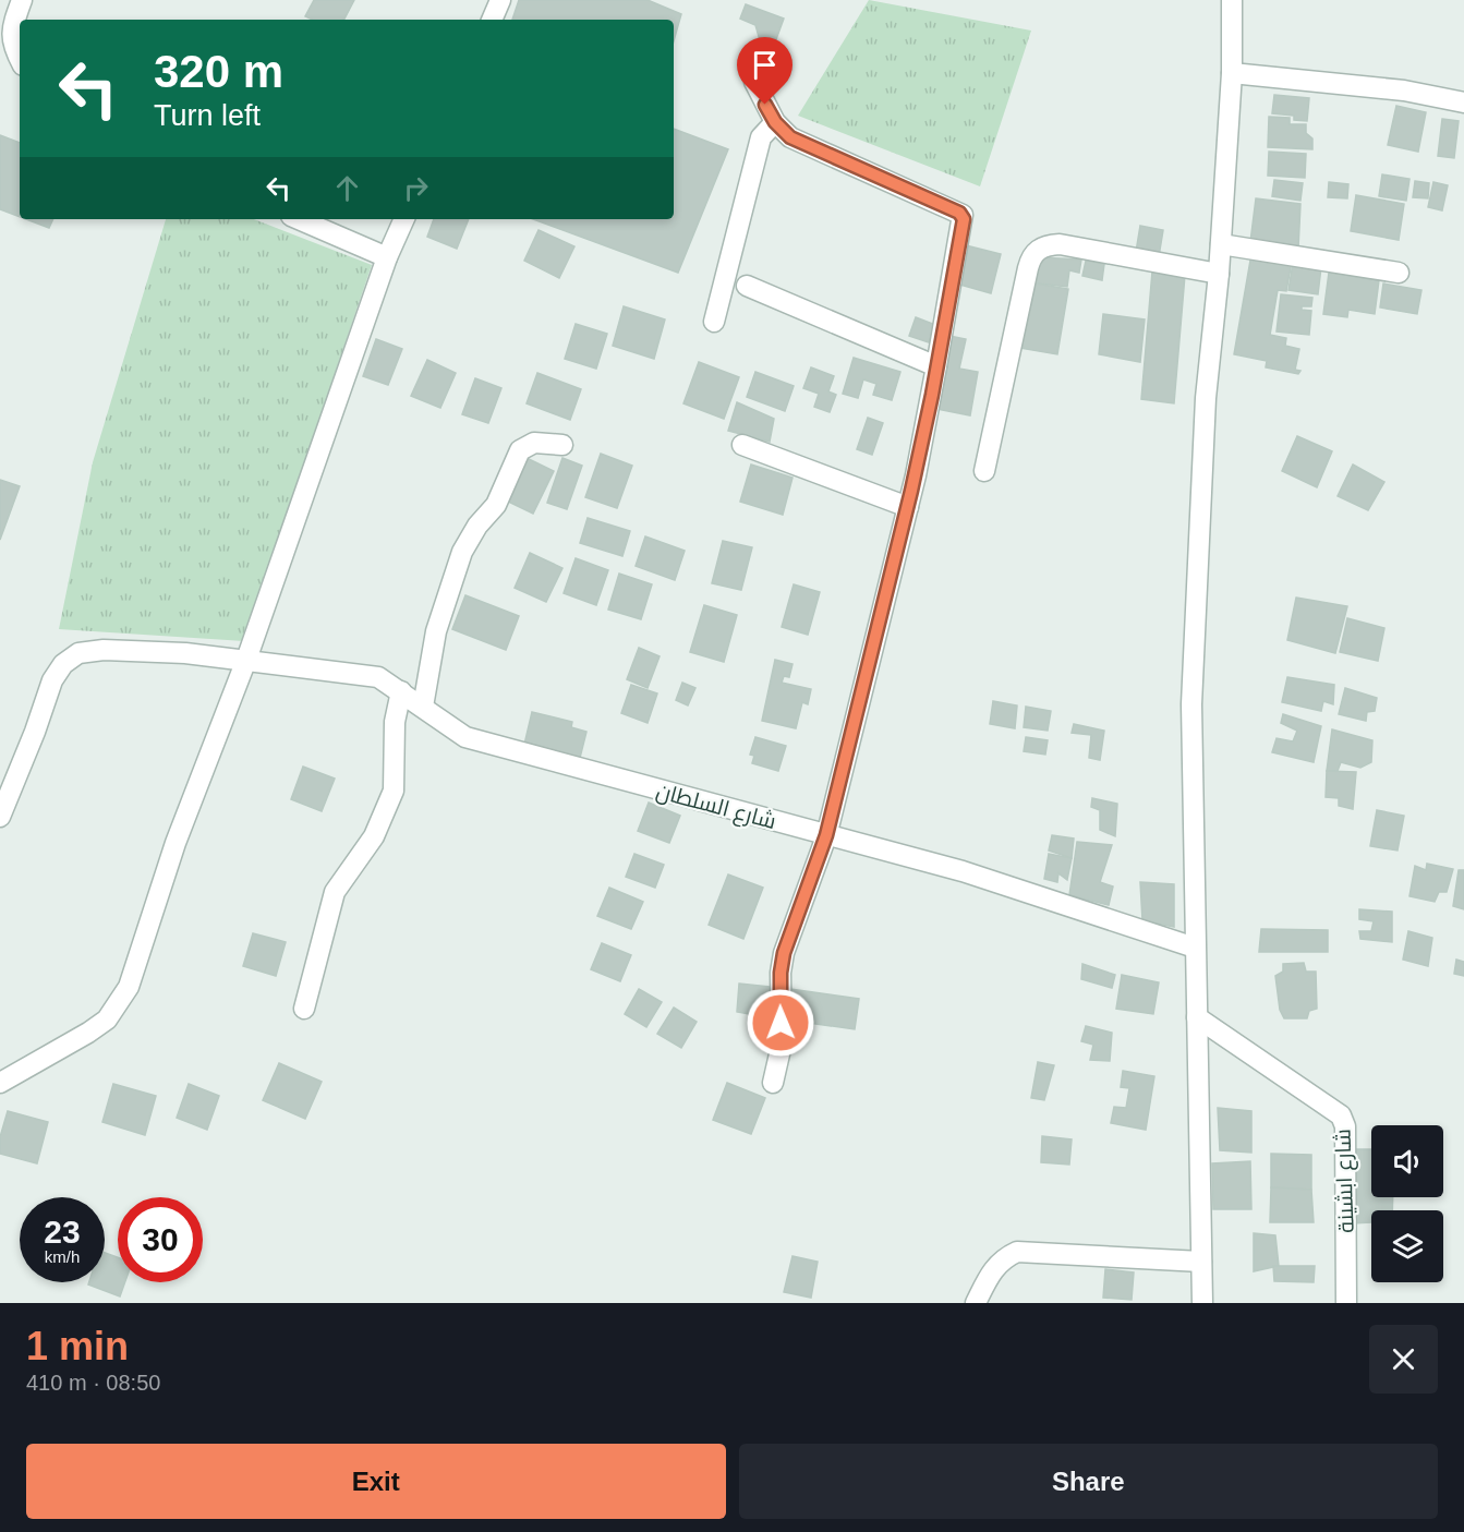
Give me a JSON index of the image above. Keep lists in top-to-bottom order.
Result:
{
  "streets": {
    "street": ["شارع السلطان", "شارع ابشينة"]
  },
  "page": {
    "turn": ["320 m", "Turn left"],
    "speed": "23 km/h",
    "limit": "30",
    "heading": ["1 min", "410 m · 08:50"],
    "buttons": ["Exit", "Share"]
  }
}
